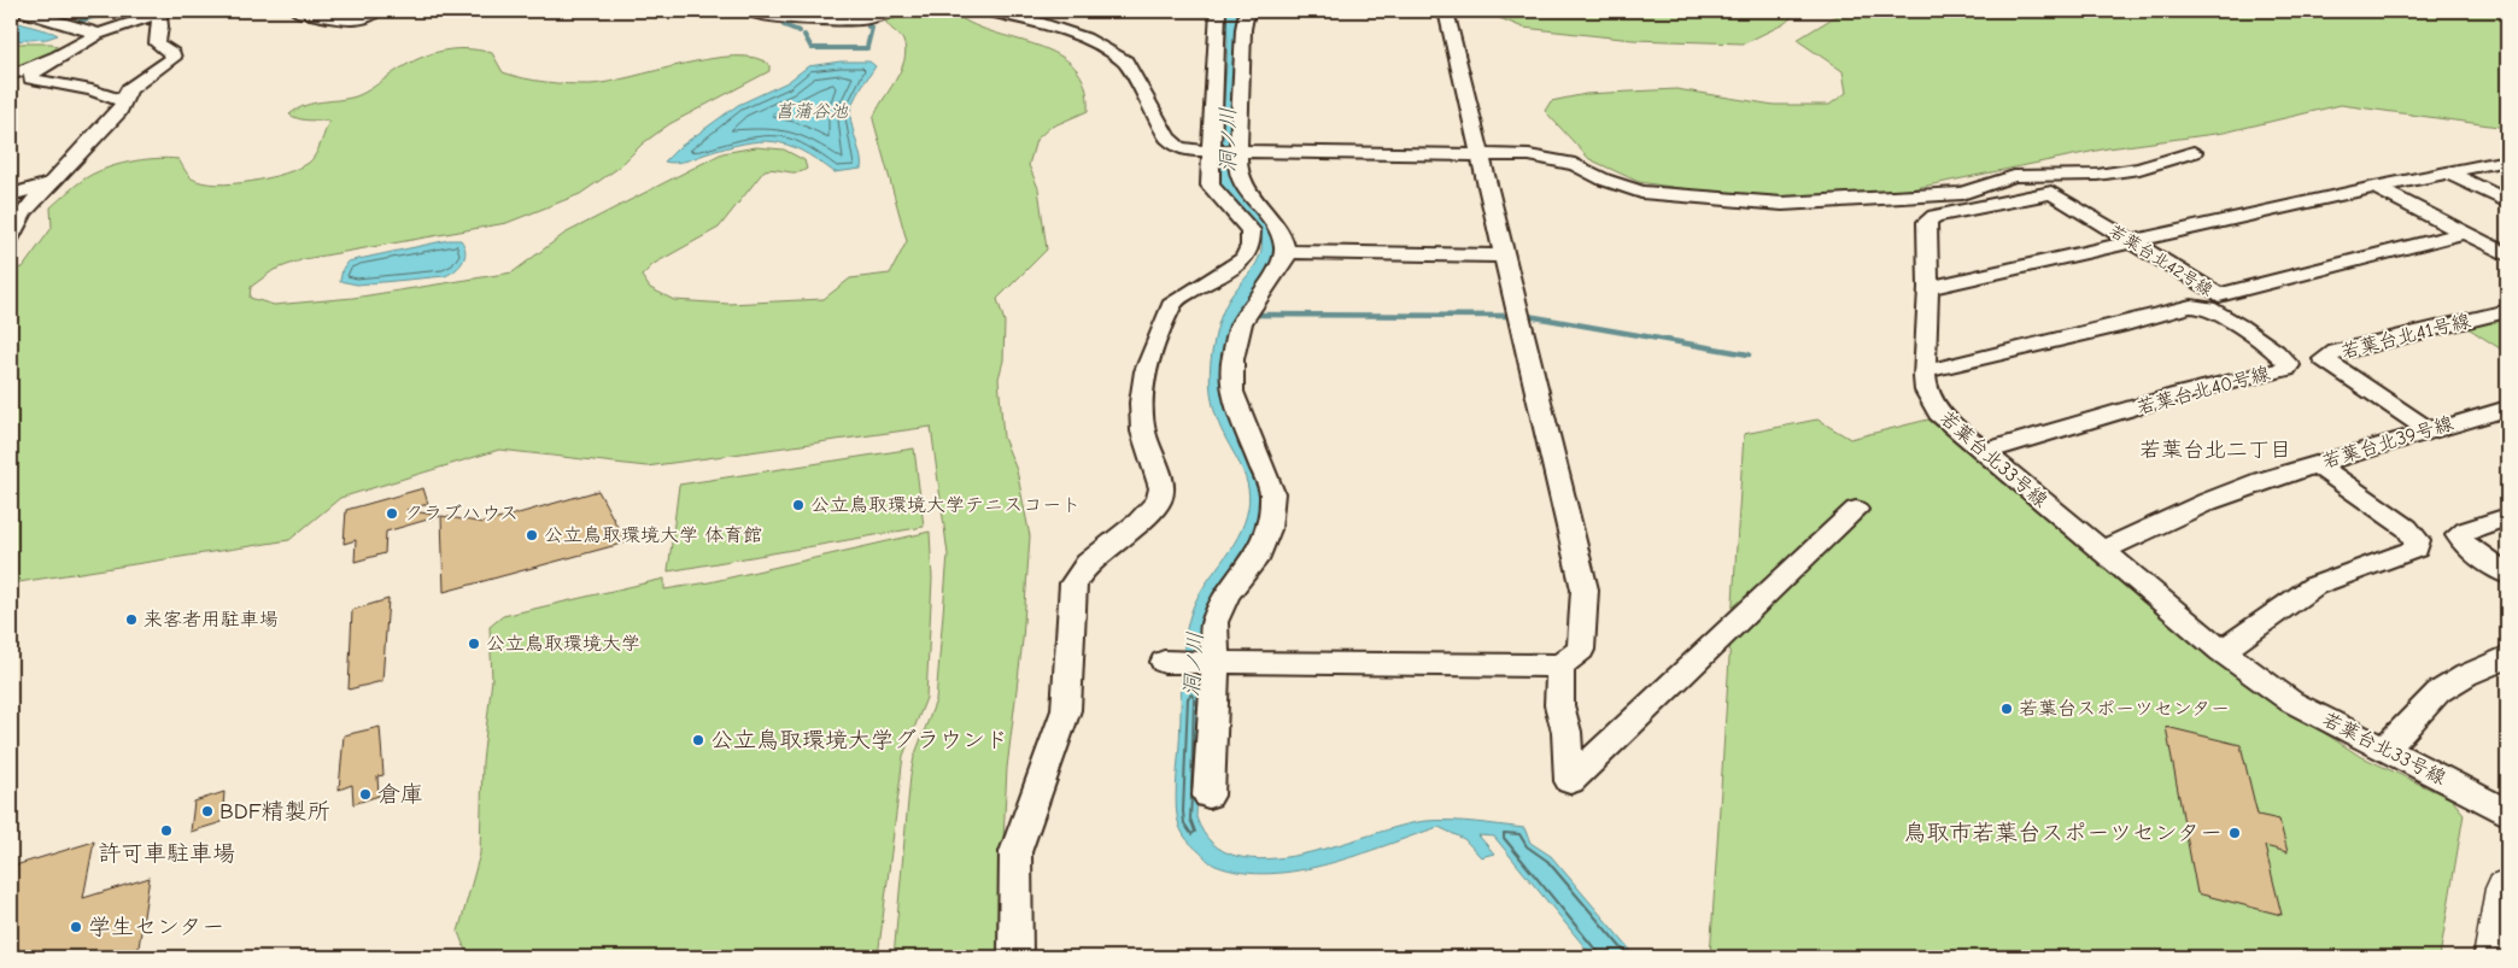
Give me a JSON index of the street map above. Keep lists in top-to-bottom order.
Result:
{
  "streets": {
    "street": [
      "若葉台北42号線",
      "若葉台北41号線",
      "若葉台北40号線",
      "若葉台北39号線",
      "若葉台北33号線"
    ]
  },
  "crossings": [
    ["若葉台北42号線", "若葉台北33号線"],
    ["若葉台北41号線", "若葉台北39号線"],
    ["若葉台北40号線", "若葉台北33号線"],
    ["若葉台北39号線", "若葉台北33号線"]
  ],
  "districts": ["若葉台北二丁目"],
  "water": ["菖蒲谷池", "洞ノ川"],
  "places": [
    "公立鳥取環境大学テニスコート",
    "クラブハウス",
    "公立鳥取環境大学 体育館",
    "来客者用駐車場",
    "公立鳥取環境大学",
    "若葉台スポーツセンター",
    "公立鳥取環境大学グラウンド",
    "倉庫",
    "BDF精製所",
    "許可車駐車場",
    "鳥取市若葉台スポーツセンター",
    "学生センター"
  ]
}
